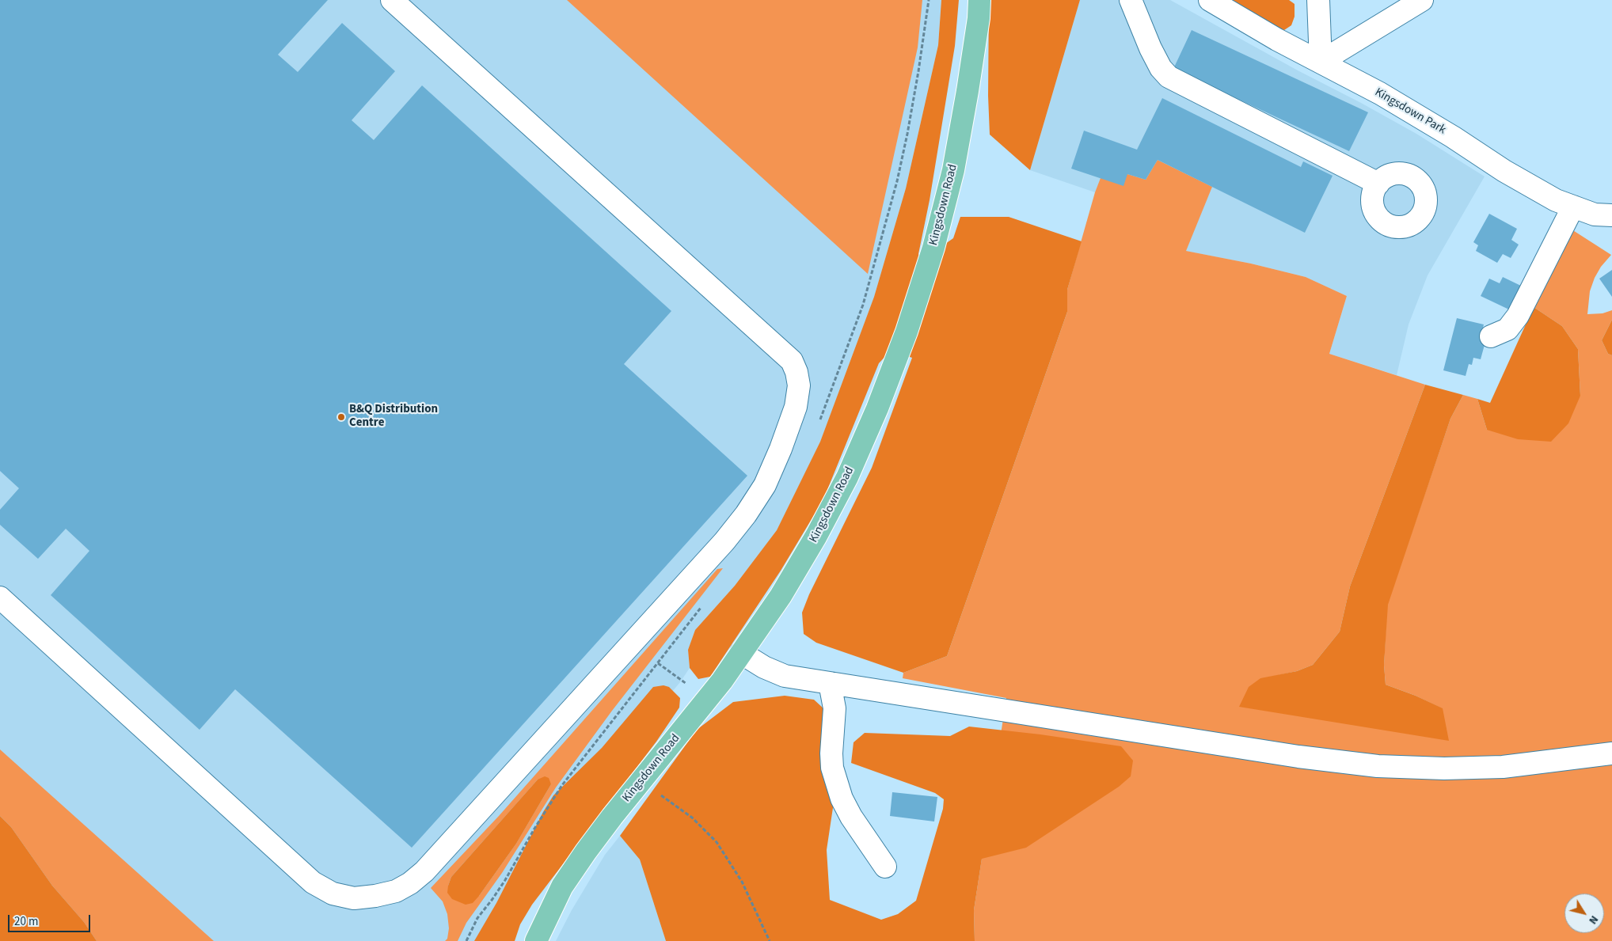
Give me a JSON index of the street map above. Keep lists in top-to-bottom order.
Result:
{
  "streets": {
    "main road": ["Kingsdown Road"],
    "street": ["Kingsdown Park"]
  },
  "places": ["B&Q Distribution Centre"],
  "scale_bar": "20 m",
  "north": "bottom right"
}
